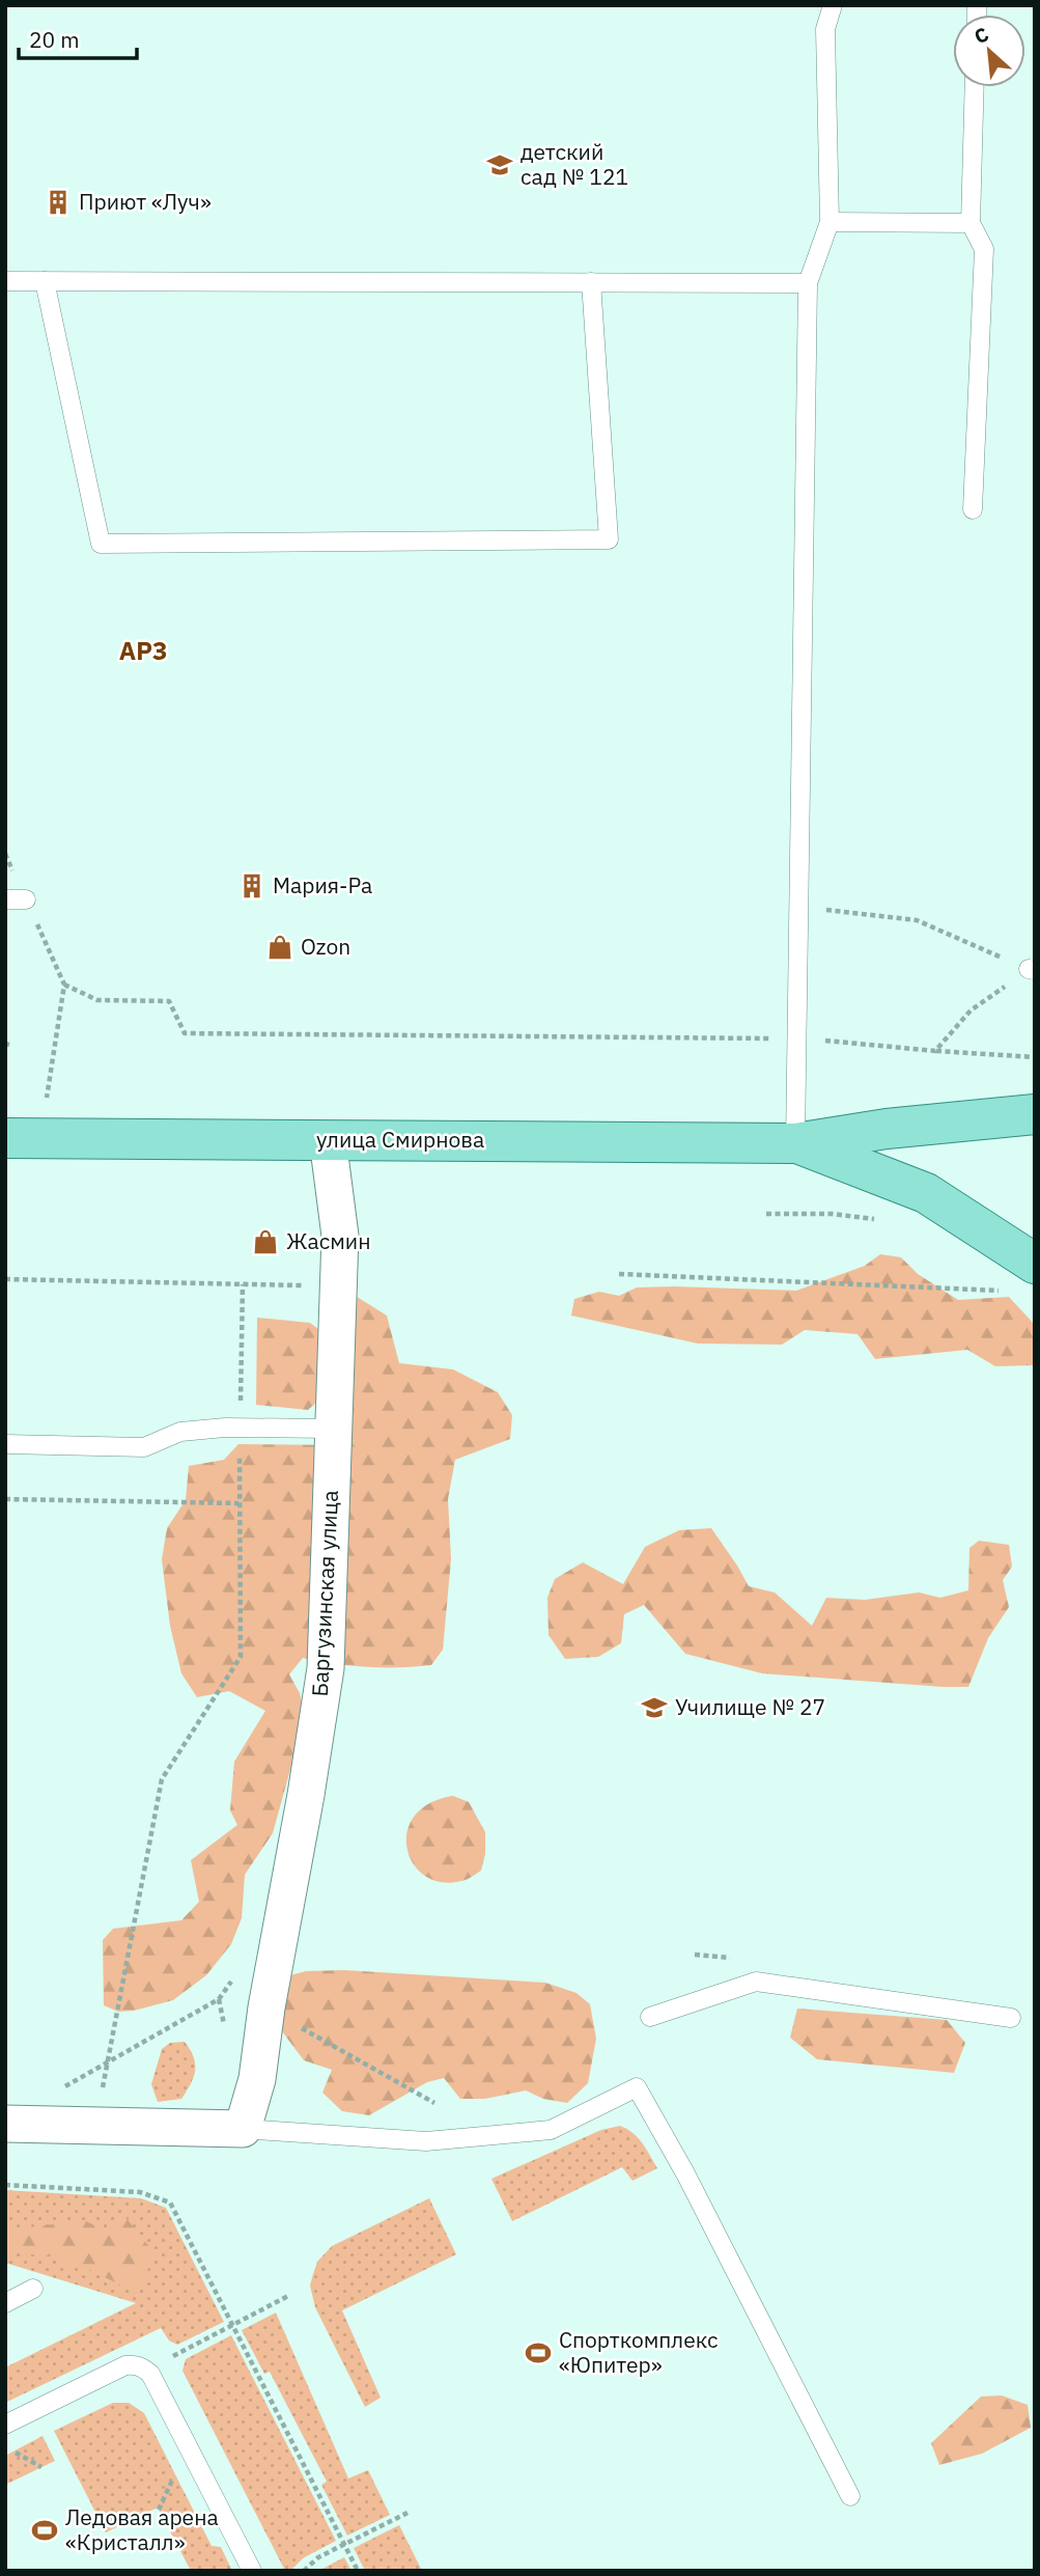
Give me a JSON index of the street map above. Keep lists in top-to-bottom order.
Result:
{
  "streets": {
    "main road": ["улица Смирнова"],
    "street": ["Баргузинская улица"]
  },
  "crossings": [
    ["улица Смирнова", "Баргузинская улица"]
  ],
  "districts": ["АРЗ"],
  "places": {
    "school or university": ["детский сад № 121", "Училище № 27"],
    "building": ["Приют «Луч»", "Мария-Ра"],
    "shop": ["Ozon", "Жасмин"],
    "sports": ["Спорткомплекс «Юпитер»", "Ледовая арена «Кристалл»"]
  },
  "scale_bar": "20 m",
  "north": "top left"
}
